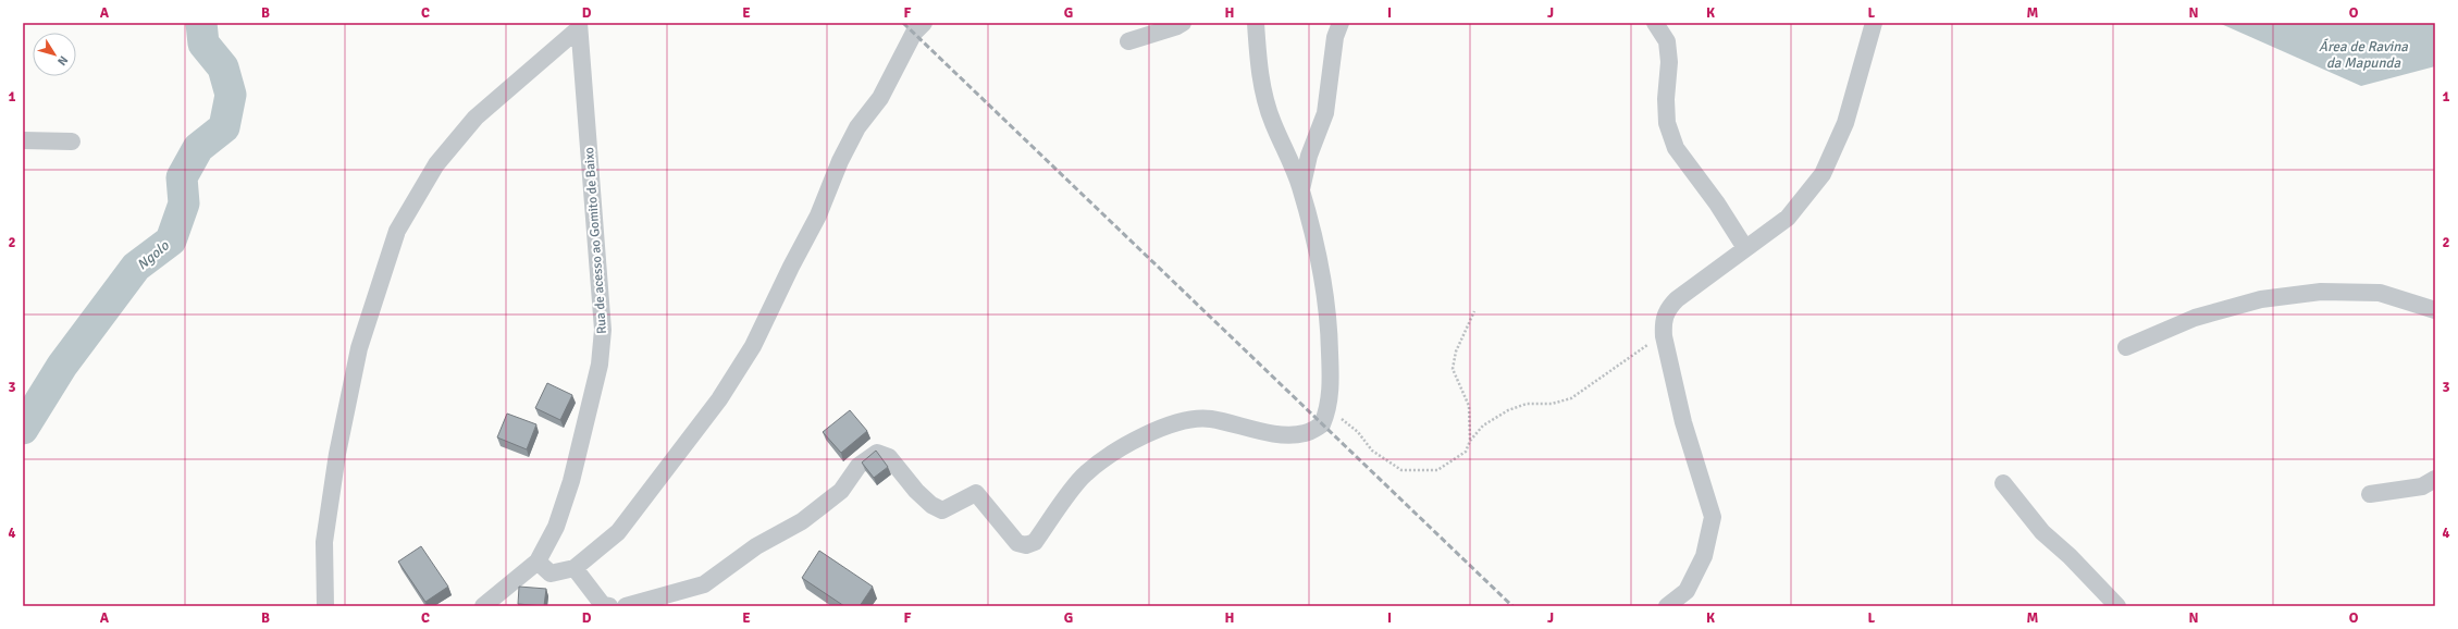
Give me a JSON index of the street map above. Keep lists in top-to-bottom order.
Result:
{
  "streets": {
    "street": ["Rua de acesso ao Gomito de Baixo"]
  },
  "water": ["Área de Ravina da Mapunda", "Ngolo"],
  "north": "bottom right",
  "grid": {
    "columns": [
      "A",
      "B",
      "C",
      "D",
      "E",
      "F",
      "G",
      "H",
      "I",
      "J",
      "K",
      "L",
      "M",
      "N",
      "O"
    ],
    "rows": [
      "1",
      "2",
      "3",
      "4"
    ]
  }
}
